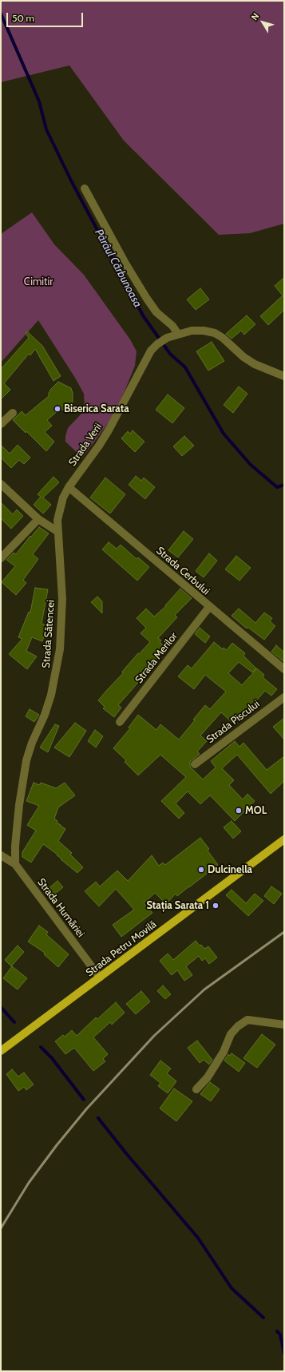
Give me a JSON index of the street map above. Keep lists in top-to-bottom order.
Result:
{
  "streets": {
    "main road": ["Strada Petru Movilă"],
    "street": [
      "Strada Verii",
      "Strada Cerbului",
      "Strada Sătencei",
      "Strada Merilor",
      "Strada Piscului",
      "Strada Humăriei"
    ]
  },
  "crossings": [
    ["Strada Verii", "Strada Cerbului"],
    ["Strada Verii", "Strada Sătencei"],
    ["Strada Cerbului", "Strada Merilor"],
    ["Strada Sătencei", "Strada Humăriei"],
    ["Strada Humăriei", "Strada Petru Movilă"]
  ],
  "water": ["Pârâul Cărbunoasa"],
  "parks": ["Cimitir"],
  "places": [
    "Biserica Sarata",
    "MOL",
    "Dulcinella",
    "Stația Sarata 1"
  ],
  "scale_bar": "50 m",
  "north": "top left"
}
